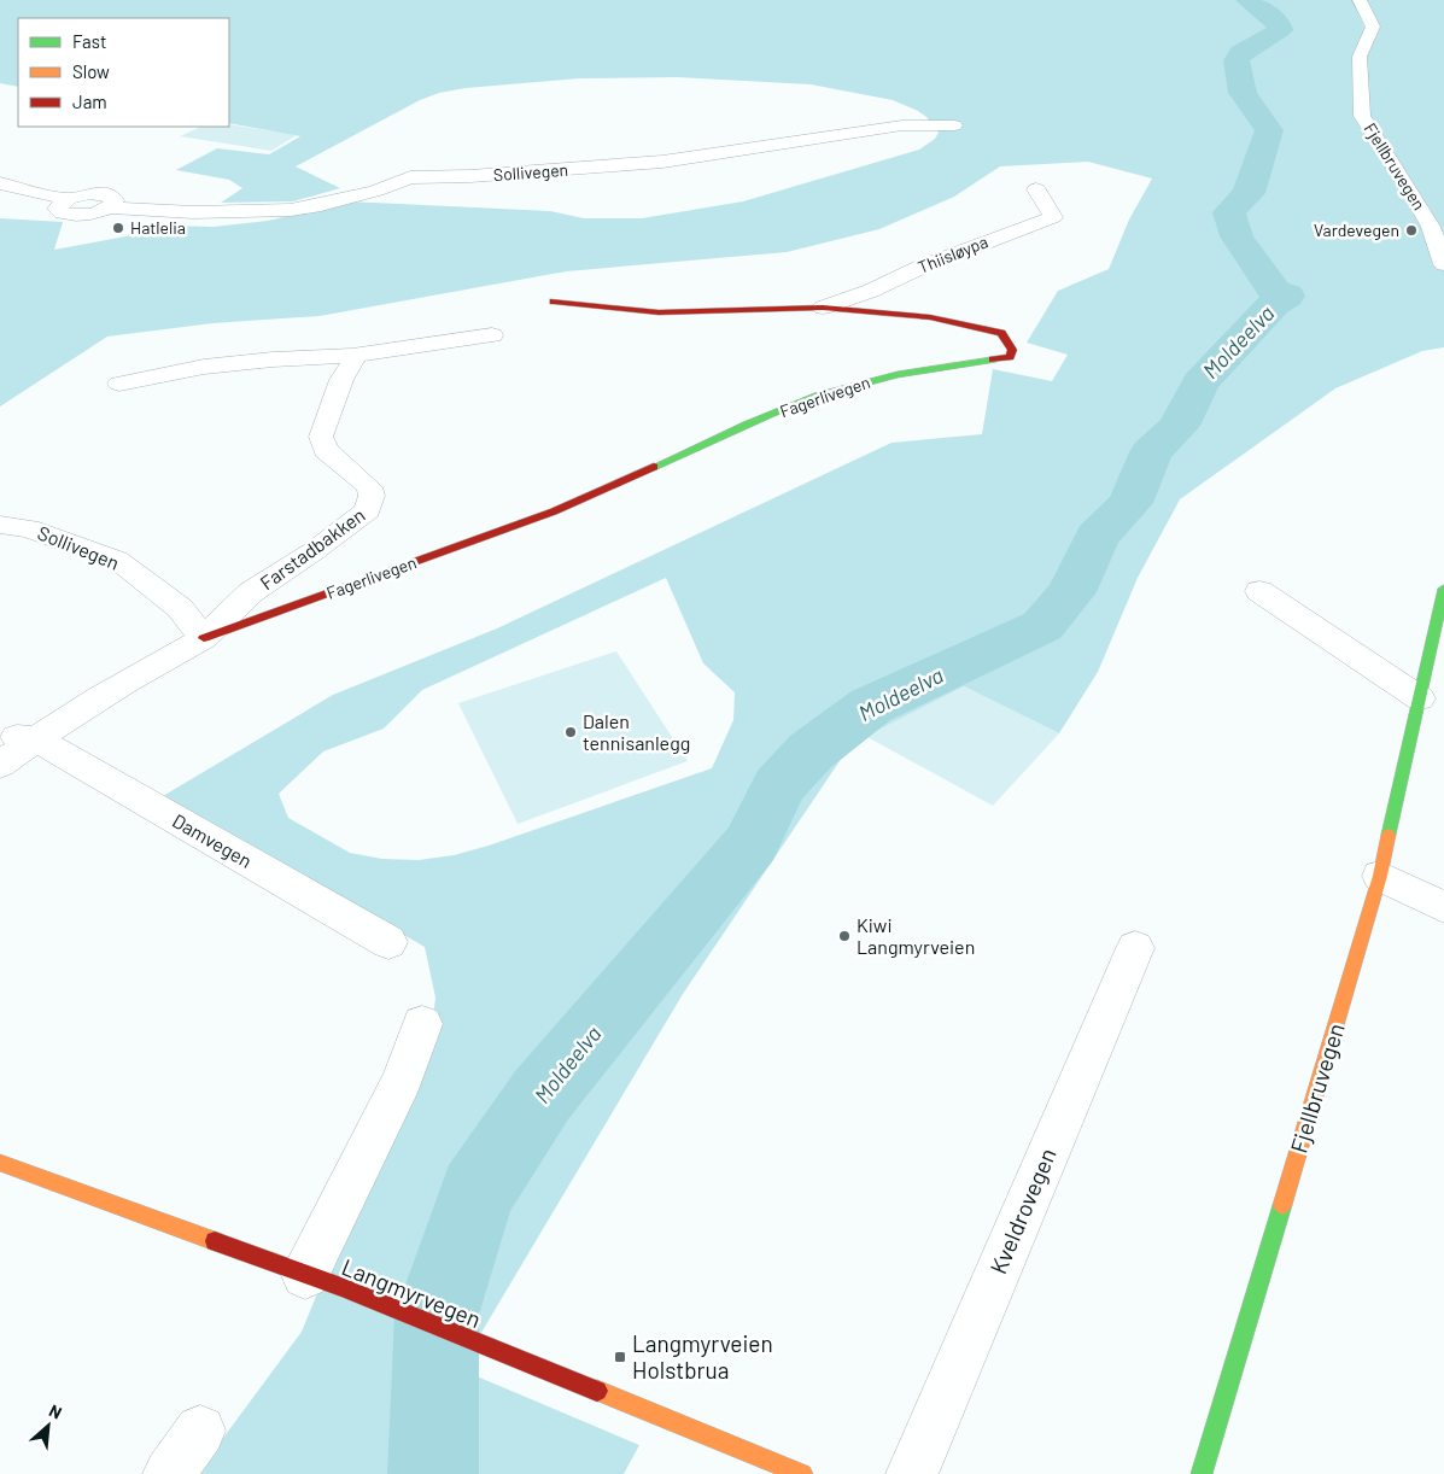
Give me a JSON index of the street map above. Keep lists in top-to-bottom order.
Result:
{
  "streets": {
    "street": [
      "Fjellbruvegen",
      "Sollivegen",
      "Thiisløypa",
      "Fagerlivegen",
      "Farstadbakken",
      "Damvegen",
      "Kveldrovegen",
      "Langmyrvegen"
    ]
  },
  "crossings": [
    ["Sollivegen", "Fagerlivegen"],
    ["Sollivegen", "Farstadbakken"],
    ["Thiisløypa", "Fagerlivegen"],
    ["Fagerlivegen", "Farstadbakken"],
    ["Fagerlivegen", "Damvegen"]
  ],
  "water": ["Moldeelva"],
  "places": {
    "other": [
      "Hatlelia",
      "Vardevegen",
      "Dalen tennisanlegg",
      "Kiwi Langmyrveien"
    ],
    "transit": ["Langmyrveien Holstbrua"]
  },
  "legend": ["Fast", "Slow", "Jam"],
  "north": "top right"
}
